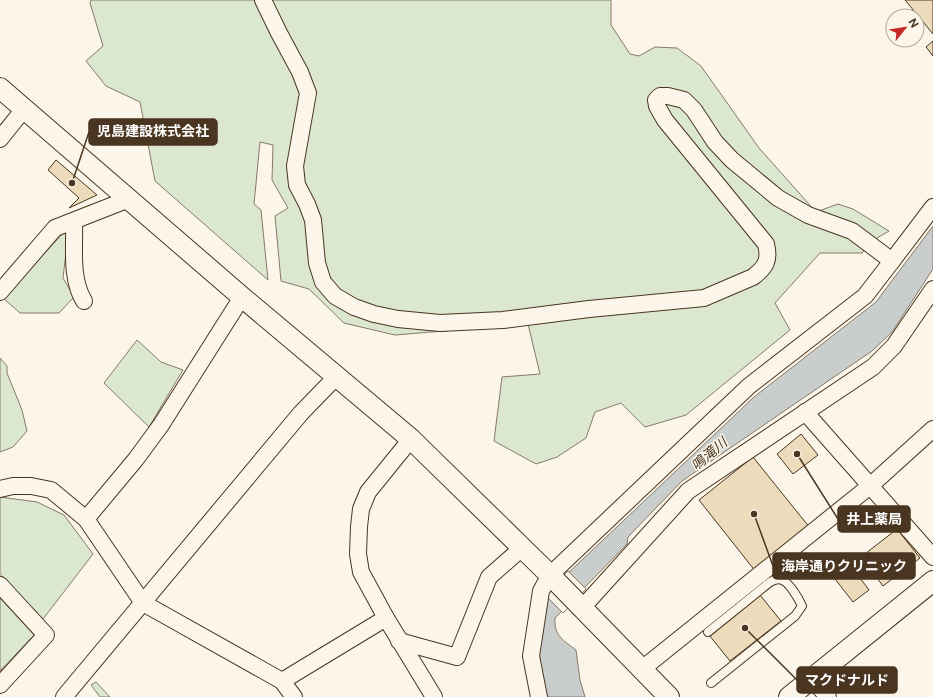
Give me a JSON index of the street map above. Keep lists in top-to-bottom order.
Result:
{
  "water": ["鳴滝川"],
  "places": [
    "児島建設株式会社",
    "井上薬局",
    "海岸通りクリニック",
    "マクドナルド"
  ],
  "north": "top right"
}
